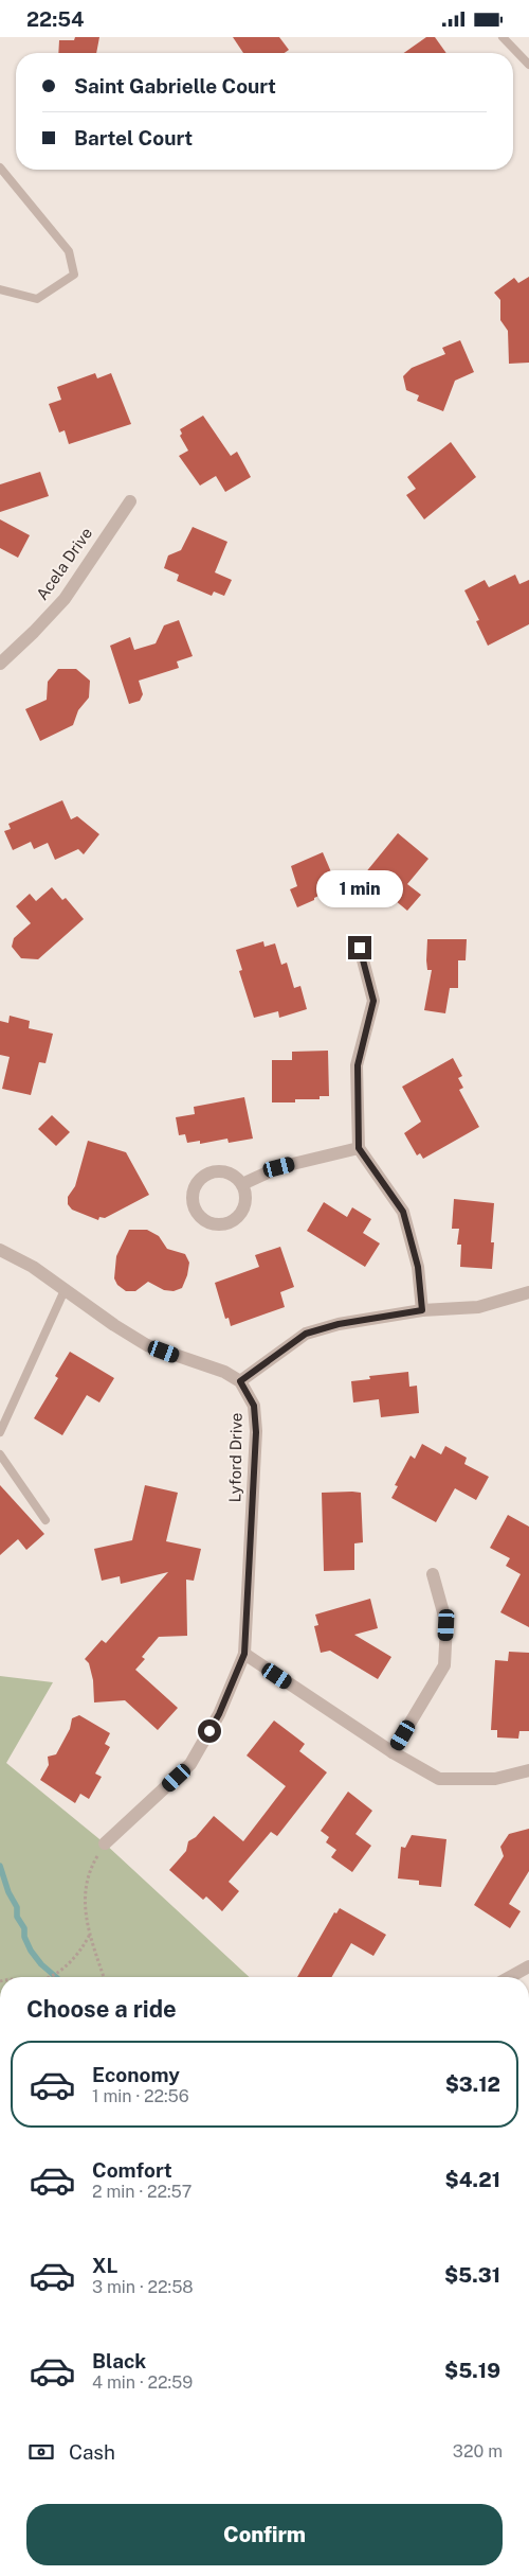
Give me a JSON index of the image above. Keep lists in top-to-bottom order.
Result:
{
  "streets": {
    "street": ["Acela Drive", "Lyford Drive"]
  },
  "page": {
    "status": "22:54",
    "banner": ["Saint Gabrielle Court", "Bartel Court"],
    "bubble": "1 min",
    "heading": "Choose a ride",
    "list": [
      {
        "name": "Economy",
        "note": "1 min · 22:56",
        "value": "$3.12"
      },
      {
        "name": "Comfort",
        "note": "2 min · 22:57",
        "value": "$4.21"
      },
      {
        "name": "XL",
        "note": "3 min · 22:58",
        "value": "$5.31"
      },
      {
        "name": "Black",
        "note": "4 min · 22:59",
        "value": "$5.19"
      }
    ],
    "pay": ["Cash", "320 m"],
    "buttons": "Confirm"
  }
}
